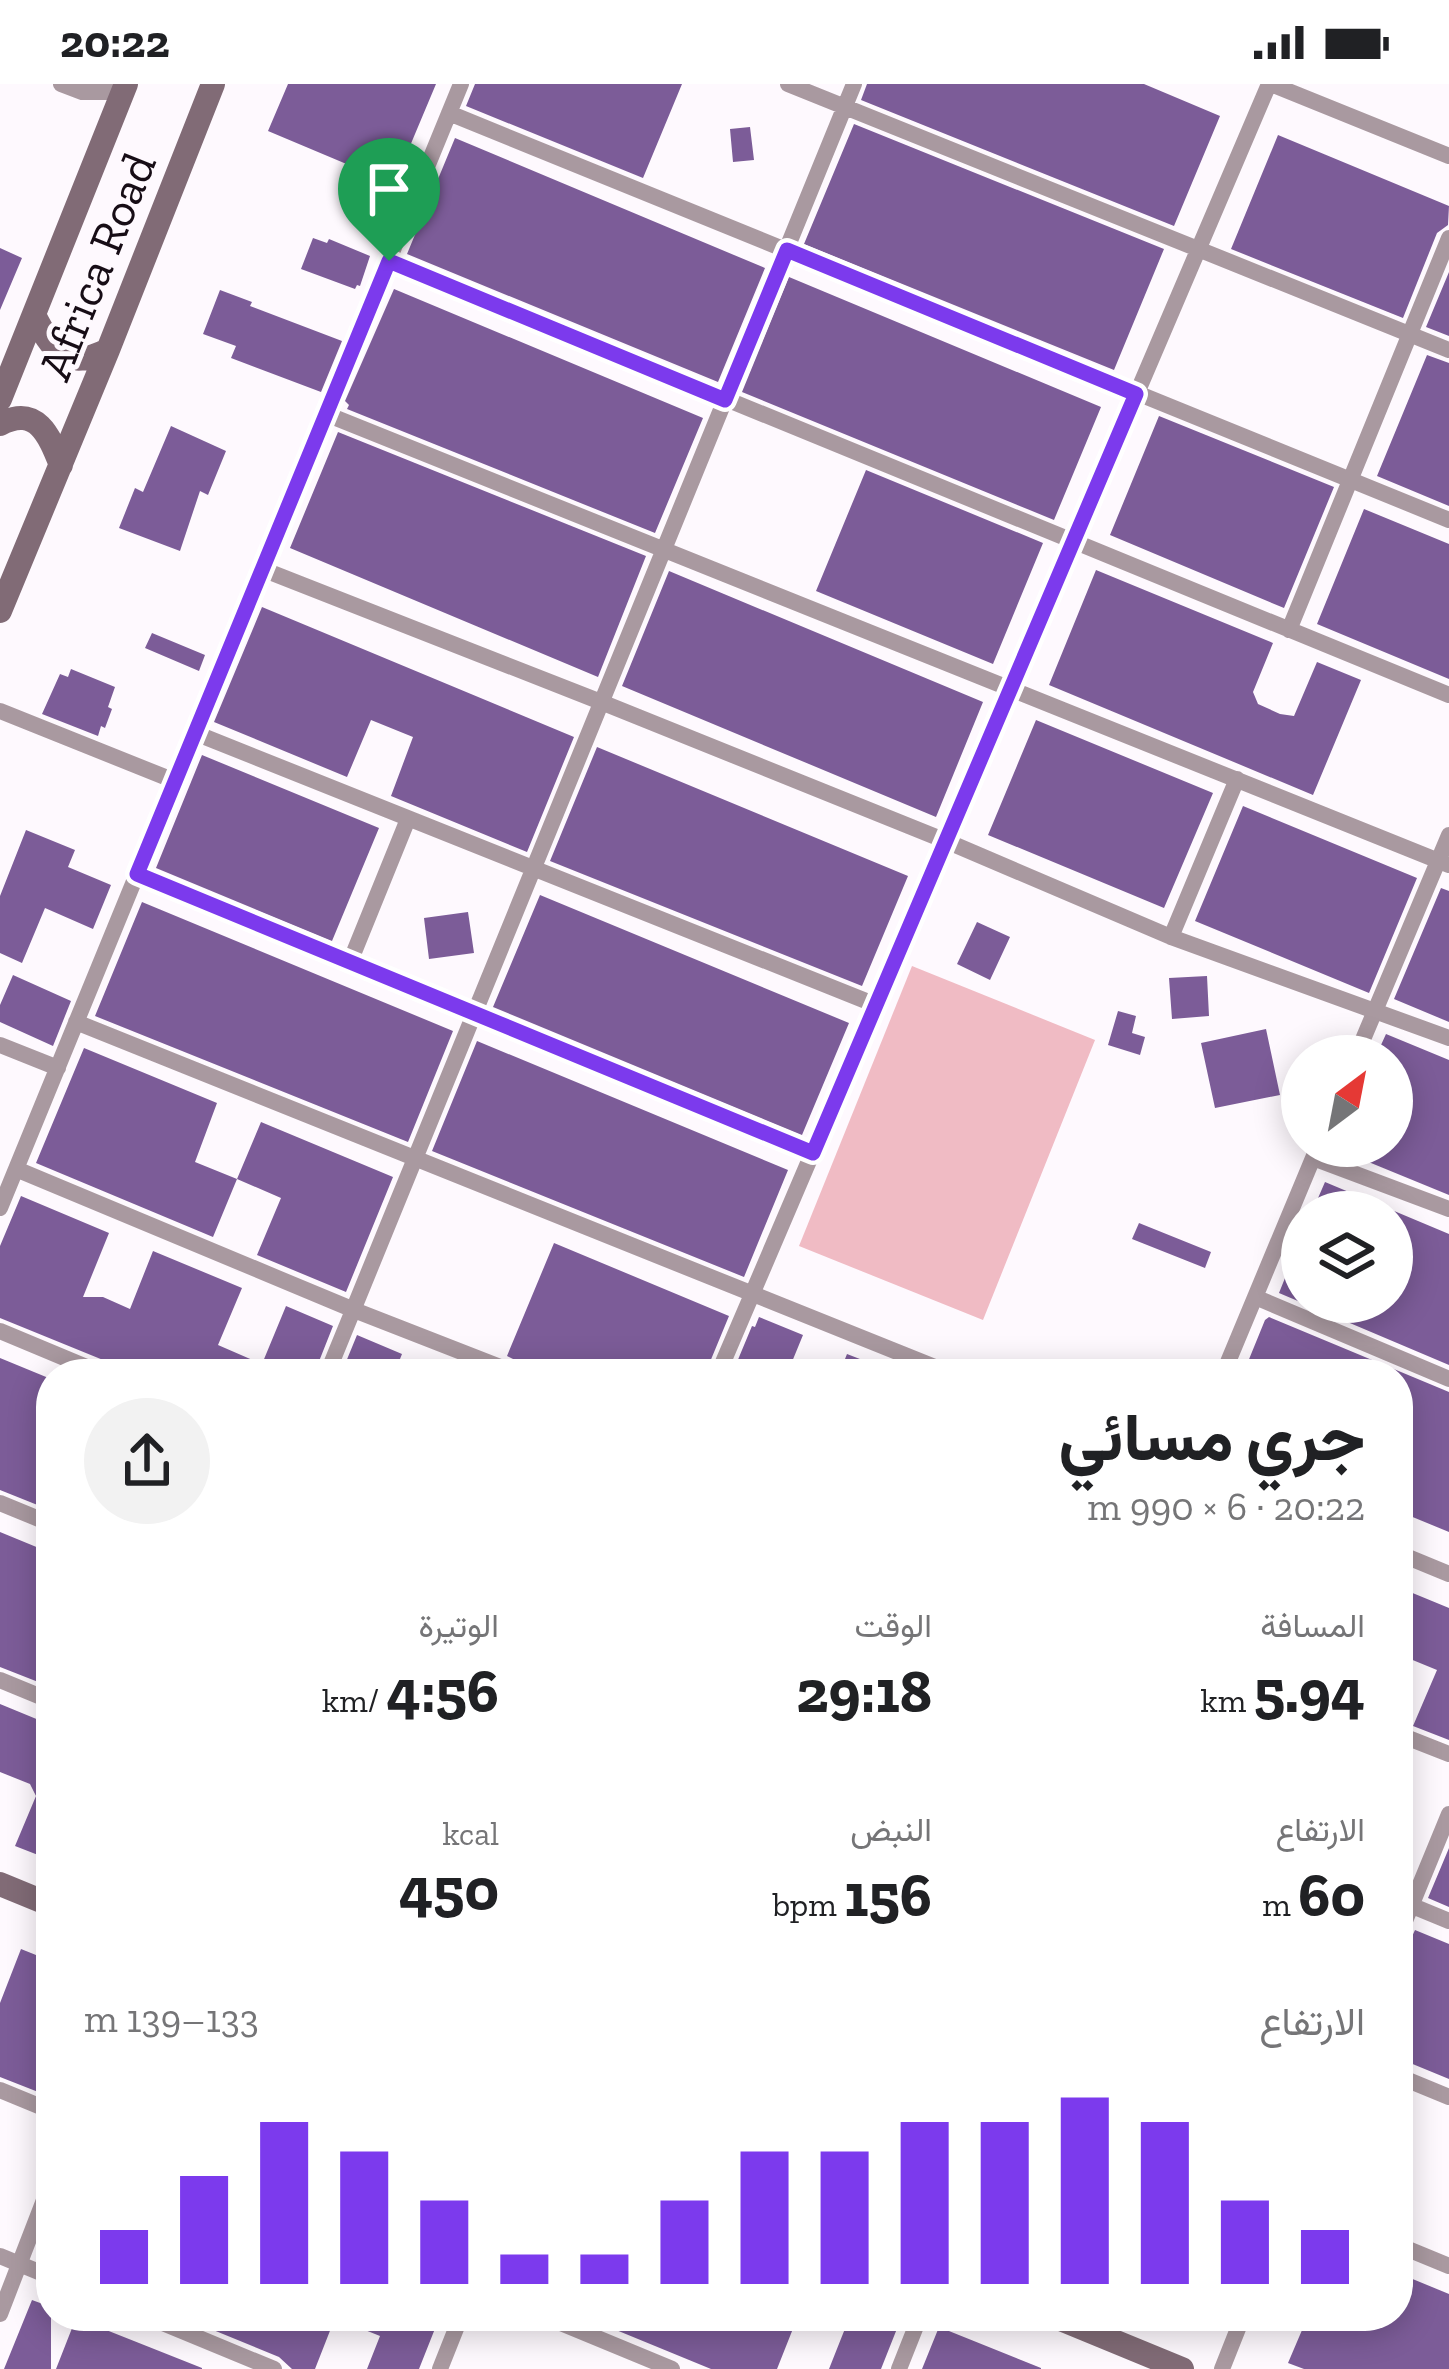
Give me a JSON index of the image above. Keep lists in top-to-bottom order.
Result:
{
  "streets": {
    "street": ["Africa Road"]
  },
  "north": "top right",
  "page": {
    "status": "20:22",
    "heading": ["جري مسائي", "20:22 · 6 × 990 m"],
    "stats": [
      ["المسافة", "5.94 km"],
      ["الوقت", "29:18"],
      ["الوتيرة", "4:56 /km"],
      ["الارتفاع", "60 m"],
      ["النبض", "156 bpm"],
      ["kcal", "450"]
    ],
    "chart": ["الارتفاع", "133–139 m"]
  }
}
